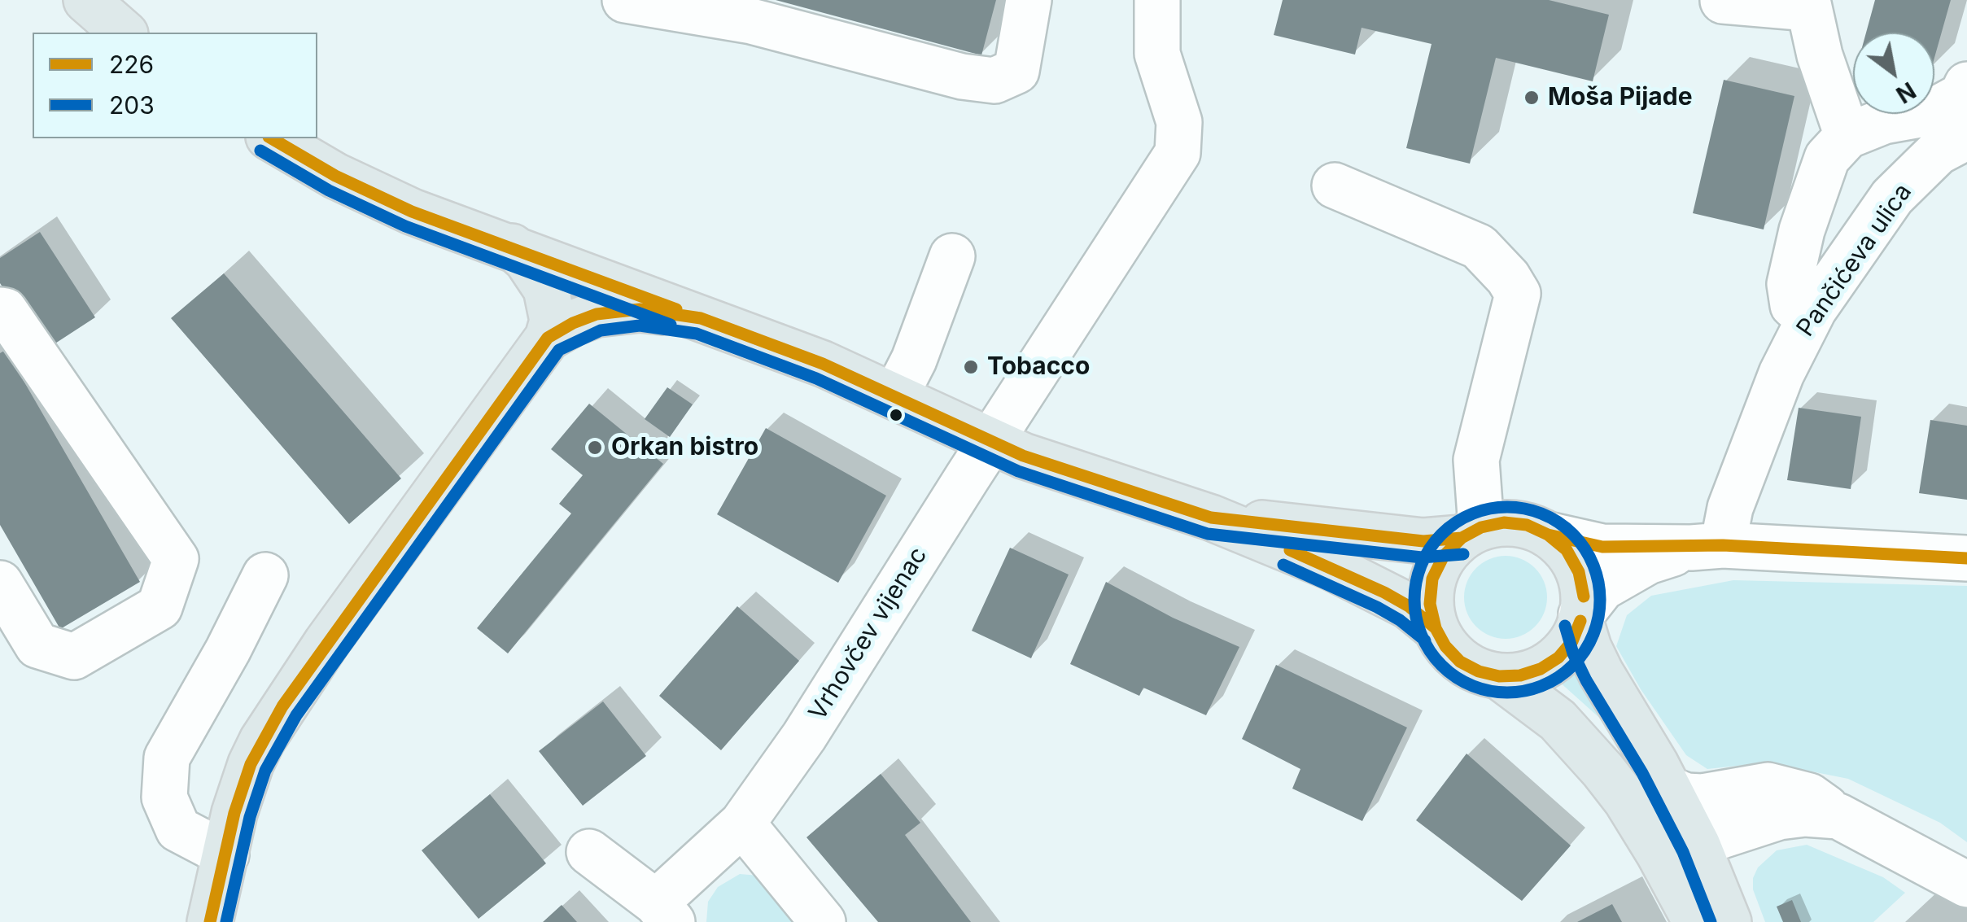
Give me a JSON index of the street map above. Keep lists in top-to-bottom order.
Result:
{
  "streets": {
    "street": ["Pančićeva ulica", "Vrhovčev vijenac"]
  },
  "places": ["Moša Pijade", "Tobacco", "Orkan bistro"],
  "lines": ["transit line 226", "transit line 203"],
  "legend": ["226", "203"],
  "north": "bottom right"
}
